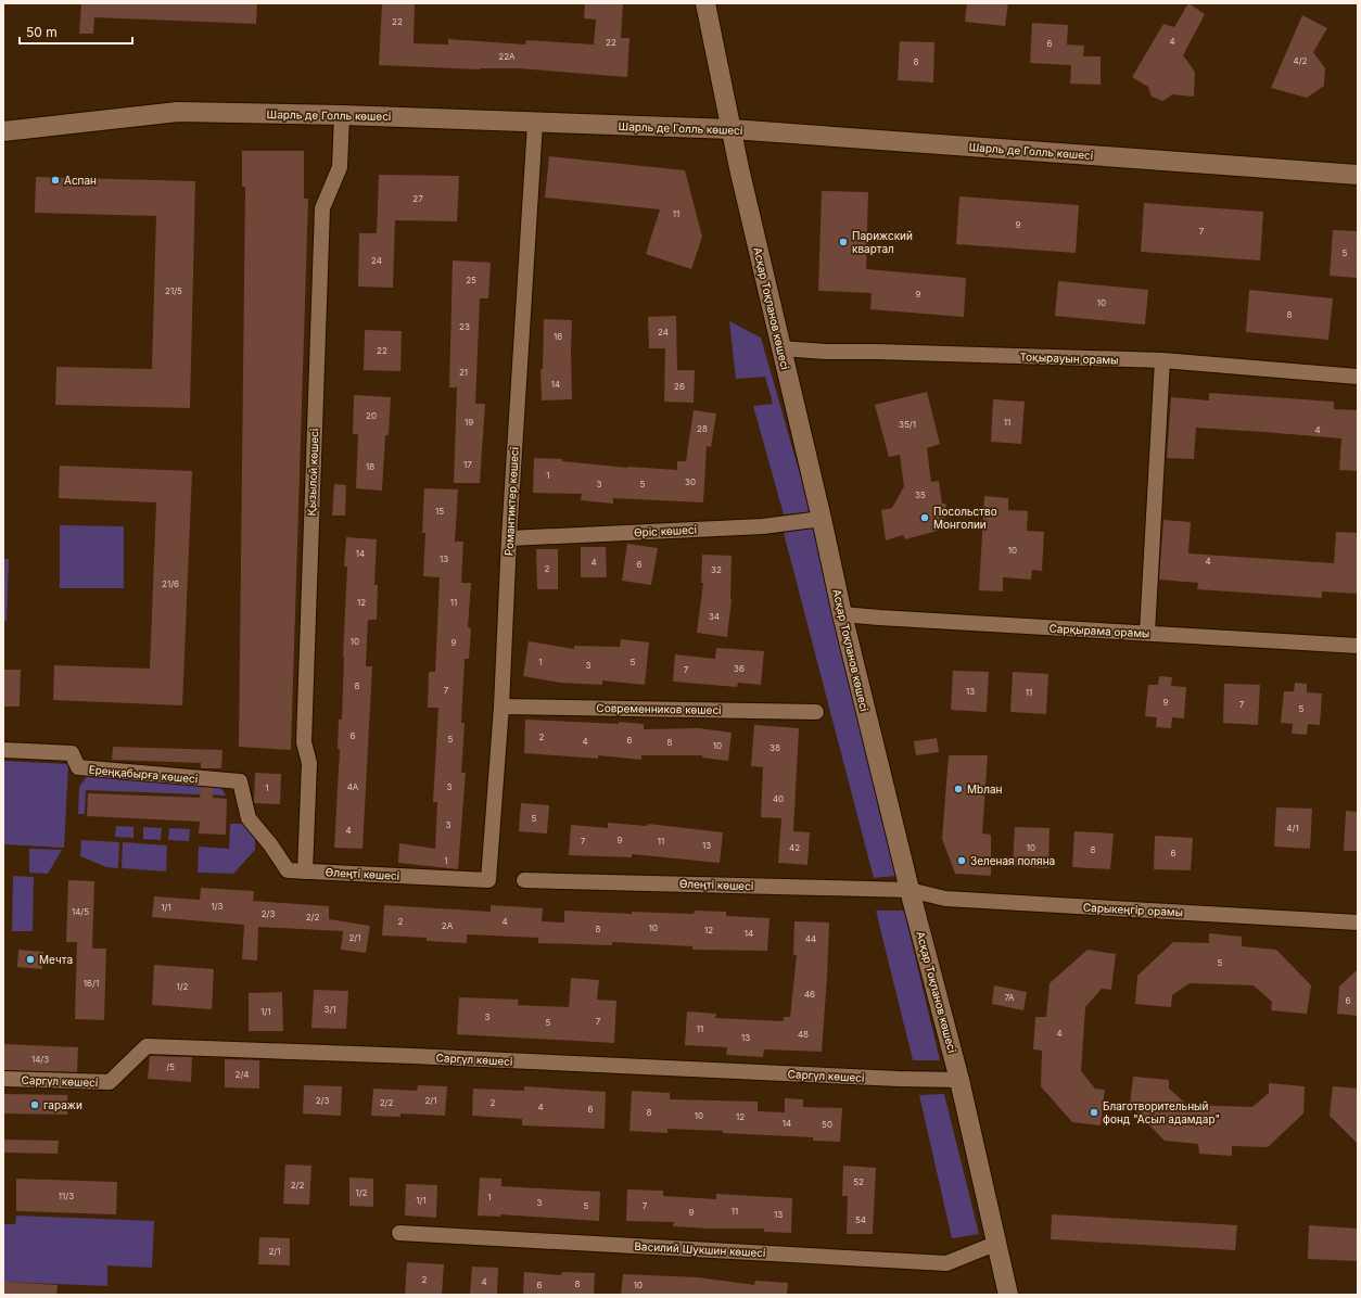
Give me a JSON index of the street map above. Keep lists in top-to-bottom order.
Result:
{
  "streets": {
    "street": [
      "Шарль де Голль көшесі",
      "Асқар Тоқпанов көшесі",
      "Тоқырауын орамы",
      "Қызылой көшесі",
      "Романтиктер көшесі",
      "Өріс көшесі",
      "Сарқырама орамы",
      "Современников көшесі",
      "Ереңқабырға көшесі",
      "Өлеңті көшесі",
      "Сарыкеңгір орамы",
      "Саргүл көшесі",
      "Василий Шукшин көшесі"
    ]
  },
  "crossings": [
    ["Шарль де Голль көшесі", "Асқар Тоқпанов көшесі"],
    ["Шарль де Голль көшесі", "Қызылой көшесі"],
    ["Шарль де Голль көшесі", "Романтиктер көшесі"],
    ["Асқар Тоқпанов көшесі", "Тоқырауын орамы"],
    ["Асқар Тоқпанов көшесі", "Өріс көшесі"],
    ["Асқар Тоқпанов көшесі", "Сарқырама орамы"],
    ["Асқар Тоқпанов көшесі", "Өлеңті көшесі"],
    ["Асқар Тоқпанов көшесі", "Сарыкеңгір орамы"],
    ["Асқар Тоқпанов көшесі", "Саргүл көшесі"],
    ["Асқар Тоқпанов көшесі", "Василий Шукшин көшесі"],
    ["Қызылой көшесі", "Өлеңті көшесі"],
    ["Романтиктер көшесі", "Өріс көшесі"],
    ["Романтиктер көшесі", "Современников көшесі"],
    ["Романтиктер көшесі", "Өлеңті көшесі"],
    ["Ереңқабырға көшесі", "Өлеңті көшесі"],
    ["Өлеңті көшесі", "Сарыкеңгір орамы"]
  ],
  "places": [
    "Аспан",
    "Парижский квартал",
    "Посольство Монголии",
    "Мbлан",
    "Зеленая поляна",
    "Мечта",
    "гаражи",
    "Благотворительный фонд \"Асыл адамдар\""
  ],
  "house_numbers": [
    "22",
    "4",
    "22",
    "6",
    "22А",
    "4/2",
    "8",
    "27",
    "11",
    "9",
    "7",
    "5",
    "24",
    "25",
    "21/5",
    "9",
    "10",
    "8",
    "23",
    "24",
    "16",
    "22",
    "21",
    "14",
    "26",
    "20",
    "19",
    "11",
    "35/1",
    "28",
    "4",
    "17",
    "18",
    "1",
    "30",
    "3",
    "5",
    "35",
    "15",
    "10",
    "14",
    "13",
    "4",
    "4",
    "6",
    "2",
    "32",
    "21/6",
    "12",
    "11",
    "34",
    "10",
    "9",
    "1",
    "5",
    "3",
    "36",
    "7",
    "8",
    "7",
    "13",
    "11",
    "9",
    "7",
    "5",
    "6",
    "2",
    "5",
    "6",
    "4",
    "8",
    "10",
    "38",
    "4А",
    "3",
    "1",
    "40",
    "5",
    "3",
    "4/1",
    "4",
    "9",
    "7",
    "11",
    "13",
    "42",
    "10",
    "8",
    "6",
    "1",
    "1/3",
    "1/1",
    "14/5",
    "2/3",
    "2/2",
    "2",
    "4",
    "2А",
    "10",
    "8",
    "12",
    "14",
    "2/1",
    "44",
    "5",
    "16/1",
    "1/2",
    "46",
    "7А",
    "6",
    "3/1",
    "1/1",
    "3",
    "7",
    "5",
    "11",
    "4",
    "48",
    "13",
    "14/3",
    "/5",
    "2/4",
    "2/3",
    "2/1",
    "2/2",
    "2",
    "4",
    "6",
    "8",
    "10",
    "12",
    "14",
    "50",
    "52",
    "2/2",
    "1/2",
    "11/3",
    "1",
    "1/1",
    "3",
    "5",
    "7",
    "11",
    "9",
    "13",
    "54",
    "2/1",
    "2",
    "4",
    "8",
    "6",
    "10"
  ],
  "scale_bar": "50 m"
}
